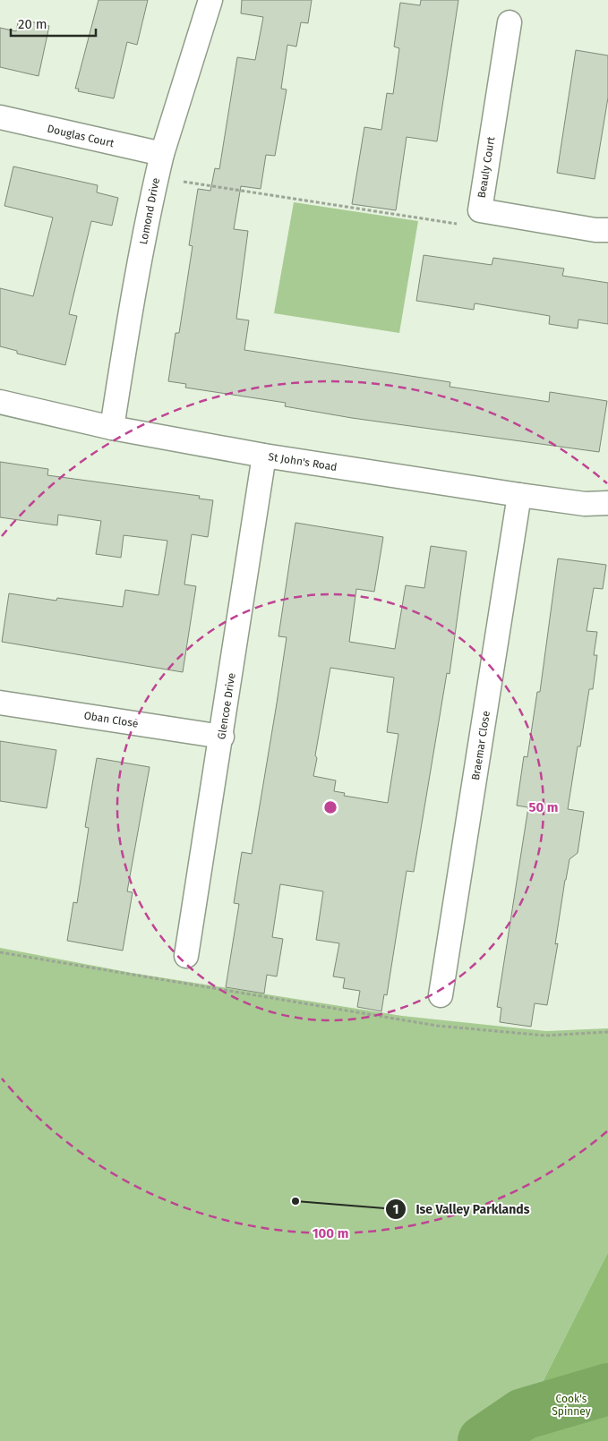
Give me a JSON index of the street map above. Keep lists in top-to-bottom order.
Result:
{
  "streets": {
    "street": [
      "Douglas Court",
      "Beauly Court",
      "Lomond Drive",
      "St John's Road",
      "Glencoe Drive",
      "Oban Close",
      "Braemar Close"
    ]
  },
  "crossings": [
    ["Douglas Court", "Lomond Drive"],
    ["Lomond Drive", "St John's Road"],
    ["St John's Road", "Glencoe Drive"],
    ["St John's Road", "Braemar Close"],
    ["Glencoe Drive", "Oban Close"]
  ],
  "parks": ["Cook's Spinney"],
  "places": ["Ise Valley Parklands"],
  "scale_bar": "20 m",
  "rings": ["50 m", "100 m"]
}
